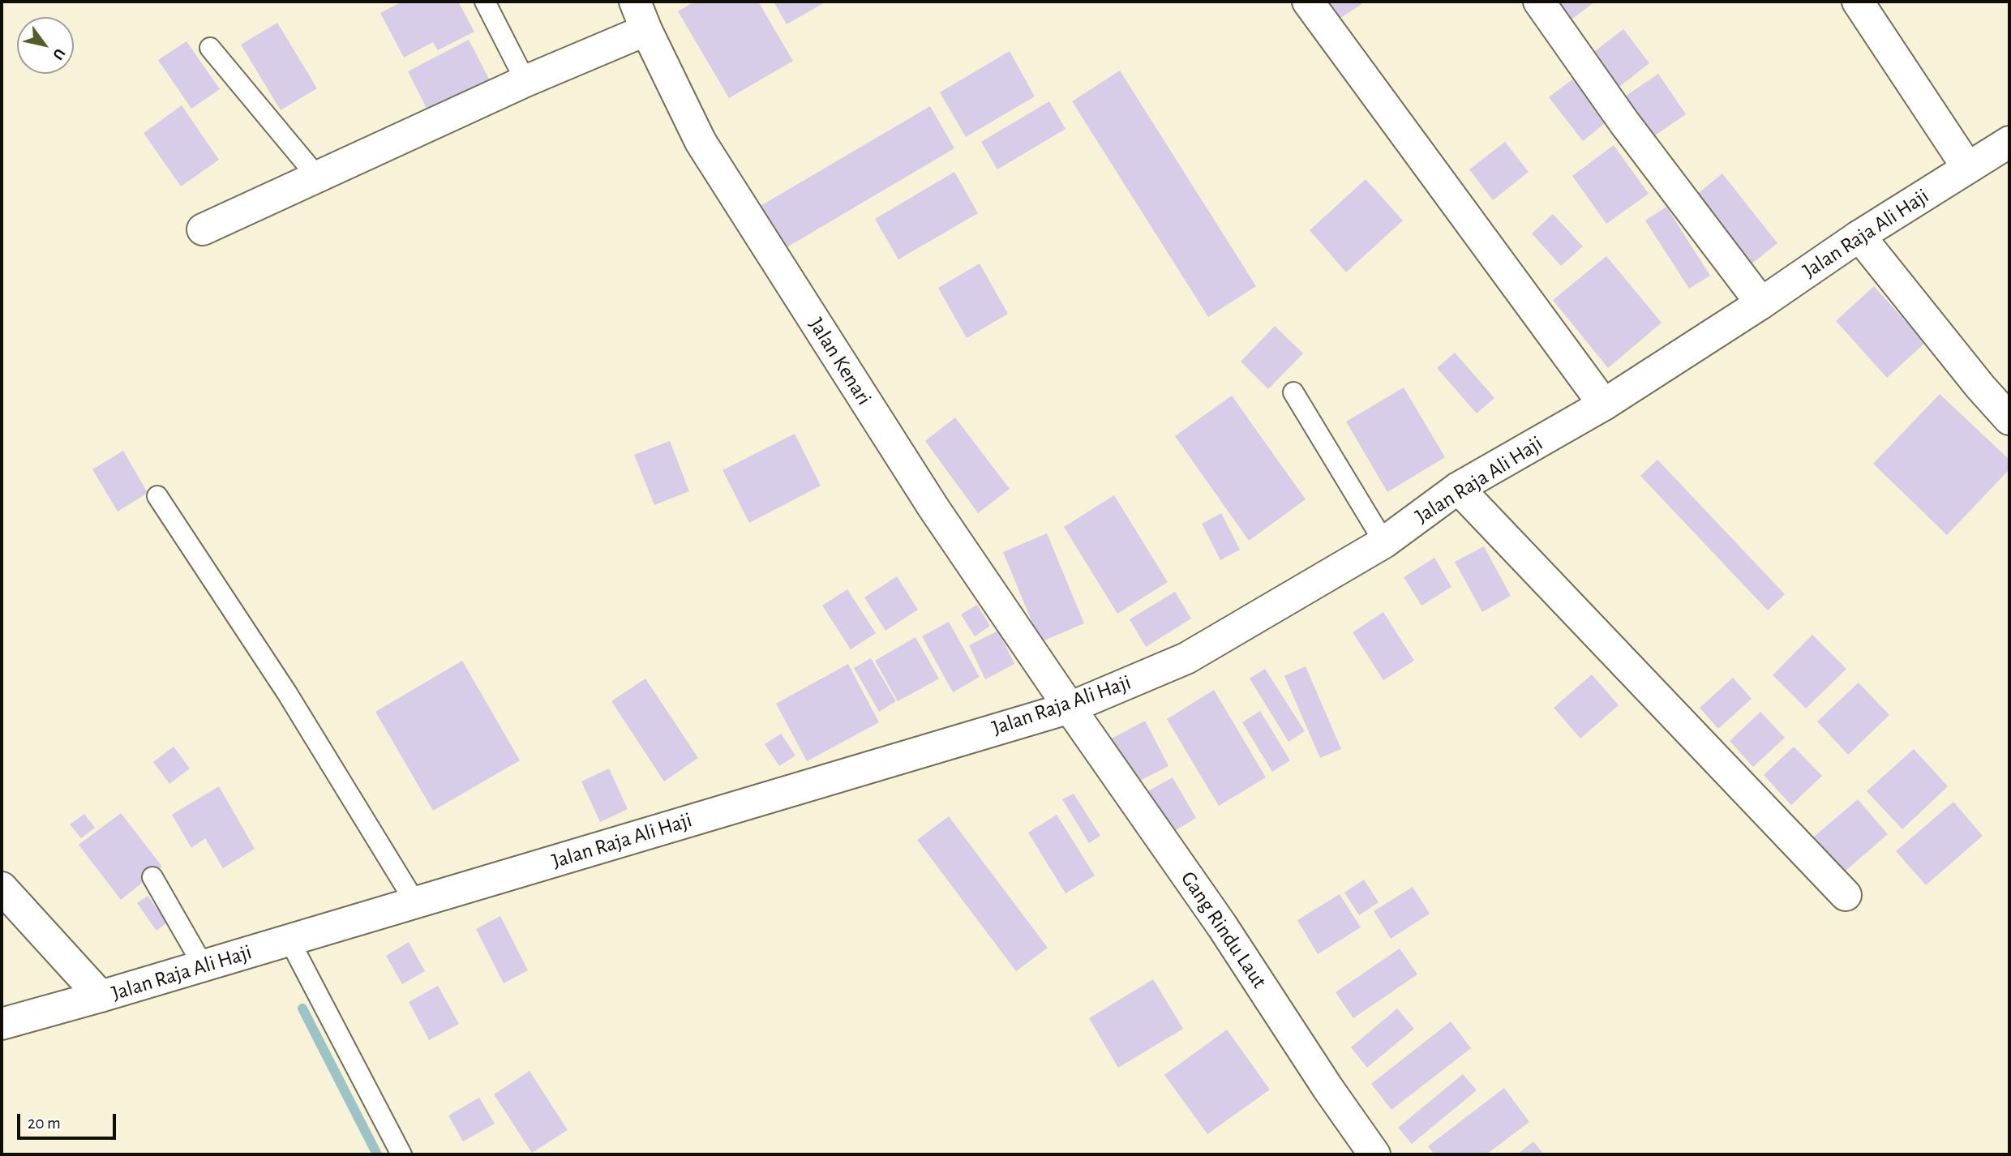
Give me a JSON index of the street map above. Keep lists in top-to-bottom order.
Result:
{
  "streets": {
    "street": ["Jalan Raja Ali Haji", "Jalan Kenari", "Gang Rindu Laut"]
  },
  "crossings": [
    ["Jalan Raja Ali Haji", "Jalan Kenari"],
    ["Jalan Raja Ali Haji", "Gang Rindu Laut"],
    ["Jalan Kenari", "Gang Rindu Laut"]
  ],
  "scale_bar": "20 m",
  "north": "bottom right"
}
